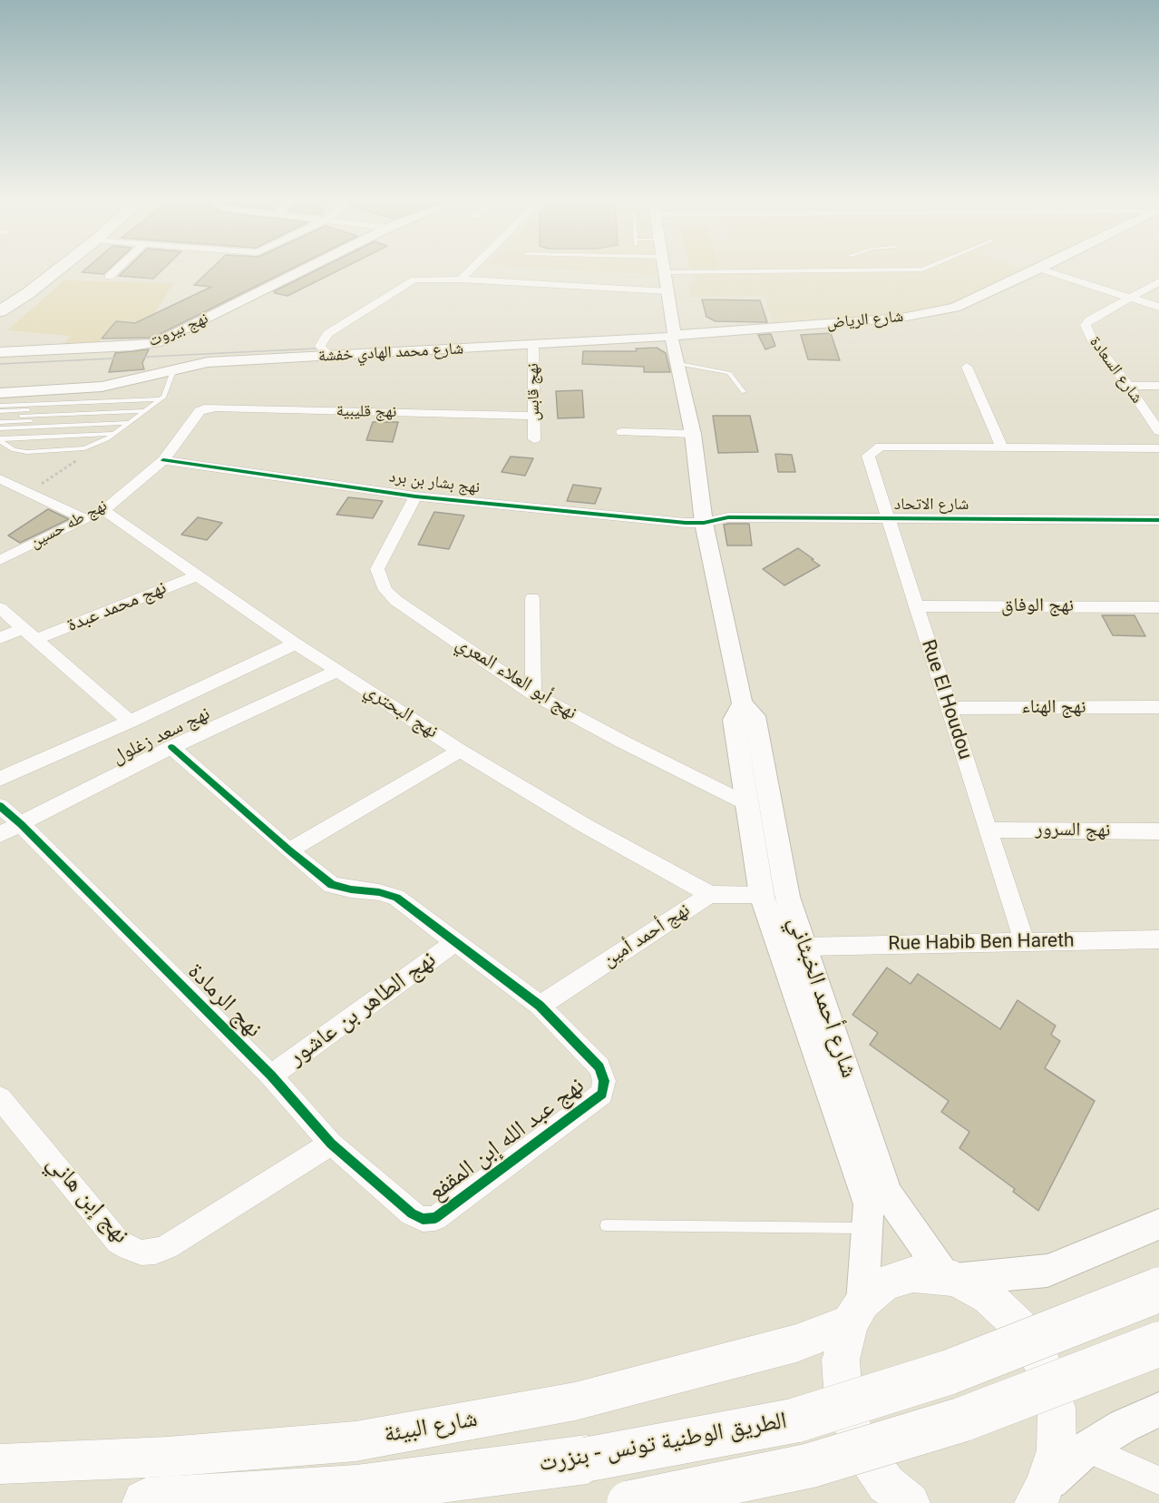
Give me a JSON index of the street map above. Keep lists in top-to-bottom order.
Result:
{
  "streets": {
    "highway": ["الطريق الوطنية تونس - بنزرت"],
    "main road": ["شارع البيئة"],
    "street": [
      "شارع الرياض",
      "نهج بيروت",
      "شارع محمد الهادي خفشة",
      "شارع السعادة",
      "نهج قابس",
      "نهج قليبية",
      "نهج بشار بن برد",
      "شارع الاتحاد",
      "نهج طه حسين",
      "نهج الوفاق",
      "نهج محمد عبدة",
      "نهج أبو العلاء المعري",
      "Rue El Houdou",
      "نهج الهناء",
      "نهج البحتري",
      "نهج سعد زغلول",
      "نهج السرور",
      "نهج أحمد أمين",
      "Rue Habib Ben Hareth",
      "شارع أحمد الخبثاني",
      "نهج الرمادة",
      "نهج الطاهر بن عاشور",
      "نهج عبد الله إبن المقفع",
      "نهج إبن هاني"
    ]
  },
  "crossings": [
    ["شارع الرياض", "شارع محمد الهادي خفشة"],
    ["شارع محمد الهادي خفشة", "نهج قابس"],
    ["نهج قابس", "نهج قليبية"],
    ["نهج قليبية", "نهج طه حسين"],
    ["نهج بشار بن برد", "شارع الاتحاد"],
    ["نهج بشار بن برد", "نهج طه حسين"],
    ["نهج بشار بن برد", "نهج أبو العلاء المعري"],
    ["شارع الاتحاد", "Rue El Houdou"],
    ["نهج طه حسين", "نهج البحتري"],
    ["نهج الوفاق", "Rue El Houdou"],
    ["نهج محمد عبدة", "نهج البحتري"],
    ["Rue El Houdou", "نهج الهناء"],
    ["Rue El Houdou", "نهج السرور"],
    ["Rue El Houdou", "Rue Habib Ben Hareth"],
    ["نهج البحتري", "نهج سعد زغلول"],
    ["نهج البحتري", "نهج أحمد أمين"],
    ["نهج سعد زغلول", "نهج الرمادة"],
    ["نهج سعد زغلول", "نهج عبد الله إبن المقفع"],
    ["نهج أحمد أمين", "نهج عبد الله إبن المقفع"],
    ["Rue Habib Ben Hareth", "شارع أحمد الخبثاني"],
    ["نهج الرمادة", "نهج الطاهر بن عاشور"],
    ["نهج الرمادة", "نهج عبد الله إبن المقفع"],
    ["نهج الرمادة", "نهج إبن هاني"],
    ["نهج الطاهر بن عاشور", "نهج عبد الله إبن المقفع"]
  ]
}
